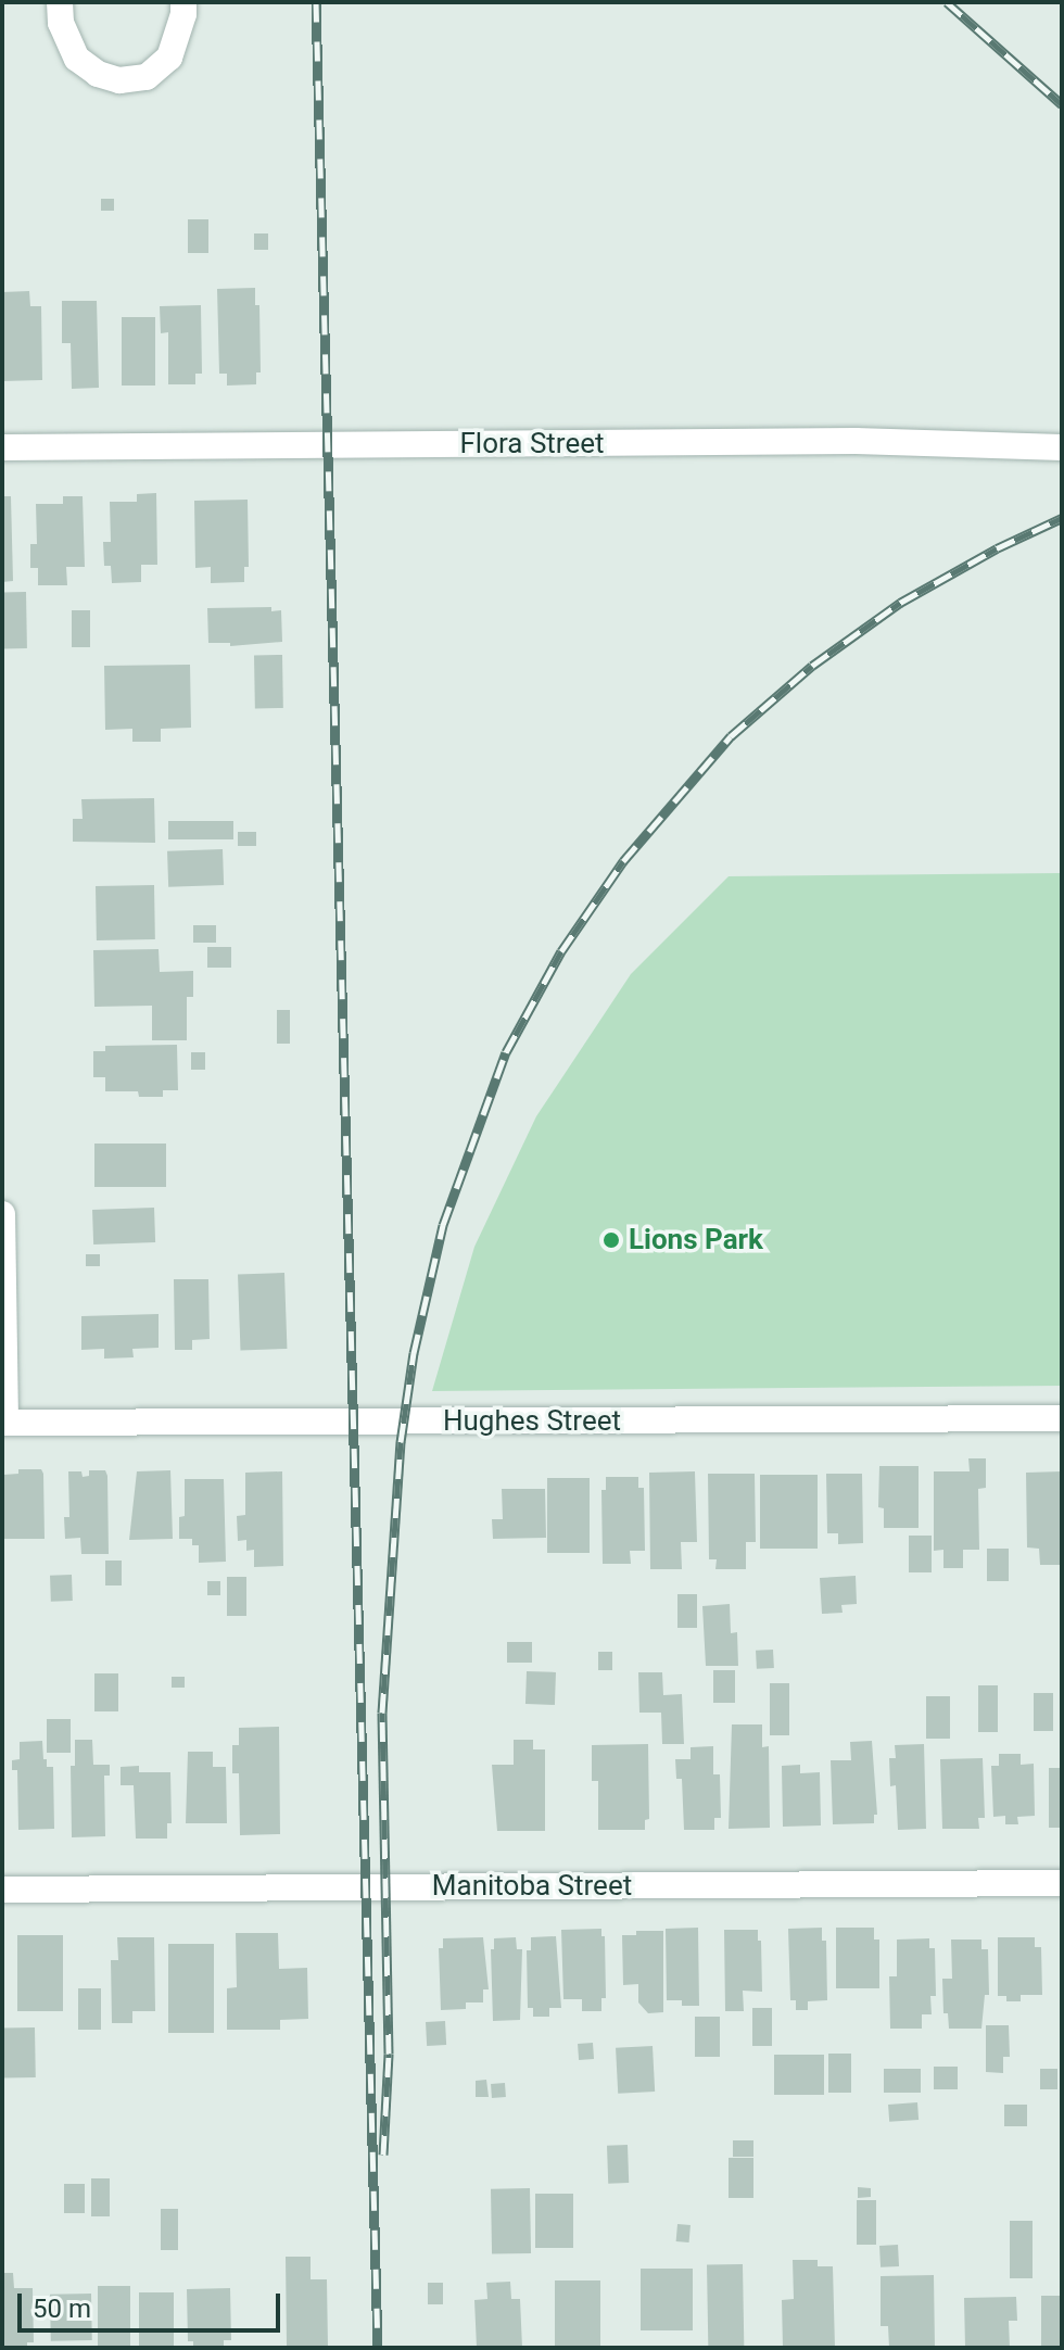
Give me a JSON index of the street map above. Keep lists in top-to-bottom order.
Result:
{
  "streets": {
    "street": ["Flora Street", "Hughes Street", "Manitoba Street"]
  },
  "places": ["Lions Park"],
  "scale_bar": "50 m"
}
